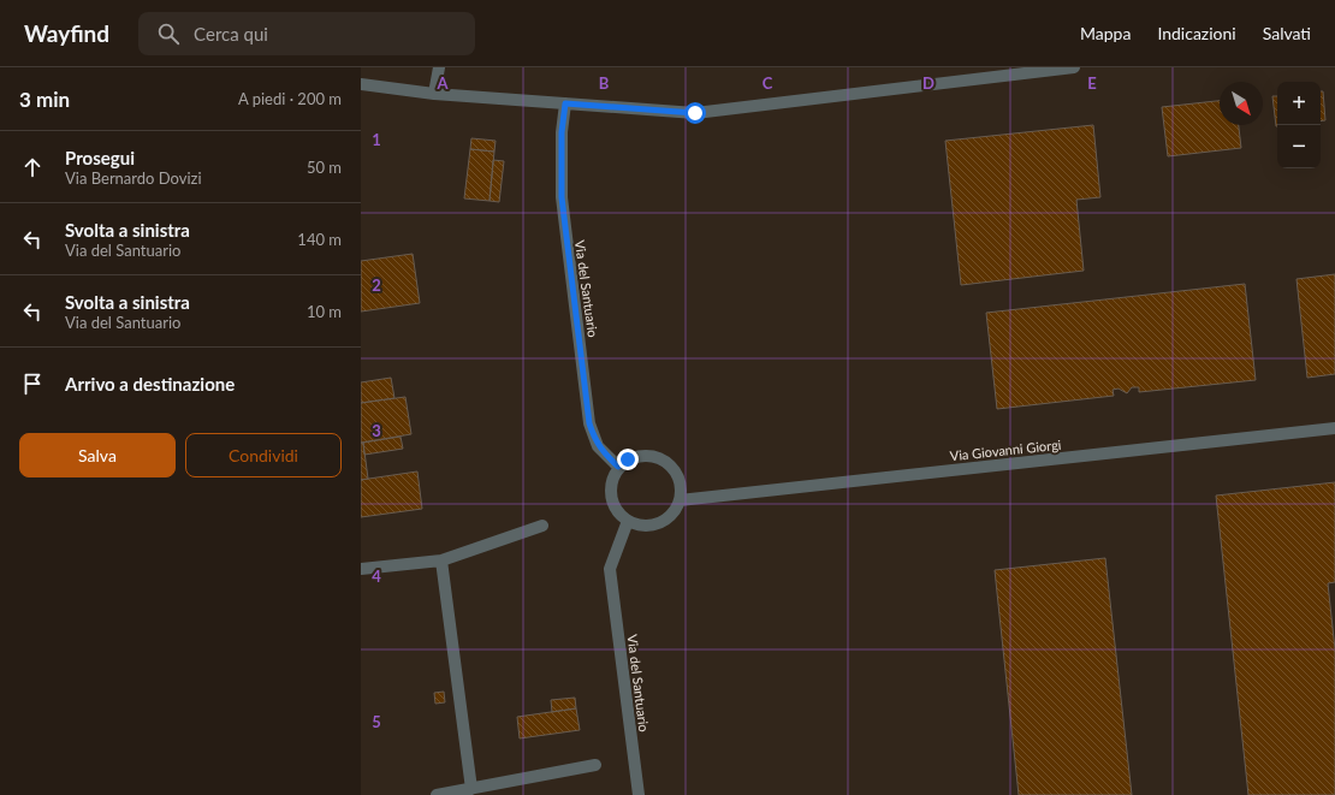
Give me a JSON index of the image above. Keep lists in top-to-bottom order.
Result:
{
  "streets": {
    "street": ["Via del Santuario", "Via Giovanni Giorgi"]
  },
  "crossings": [
    ["Via del Santuario", "Via Giovanni Giorgi"]
  ],
  "north": "bottom right",
  "page": {
    "header": "Wayfind",
    "search": "Cerca qui",
    "nav": ["Mappa", "Indicazioni", "Salvati"],
    "heading": ["3 min", "A piedi · 200 m"],
    "map_buttons": ["+", "−"],
    "list": [
      ["Prosegui", "Via Bernardo Dovizi", "50 m"],
      ["Svolta a sinistra", "Via del Santuario", "140 m"],
      ["Svolta a sinistra", "Via del Santuario", "10 m"],
      "Arrivo a destinazione"
    ],
    "buttons": ["Salva", "Condividi"]
  },
  "grid": {
    "columns": [
      "A",
      "B",
      "C",
      "D",
      "E"
    ],
    "rows": [
      "1",
      "2",
      "3",
      "4",
      "5"
    ]
  }
}
